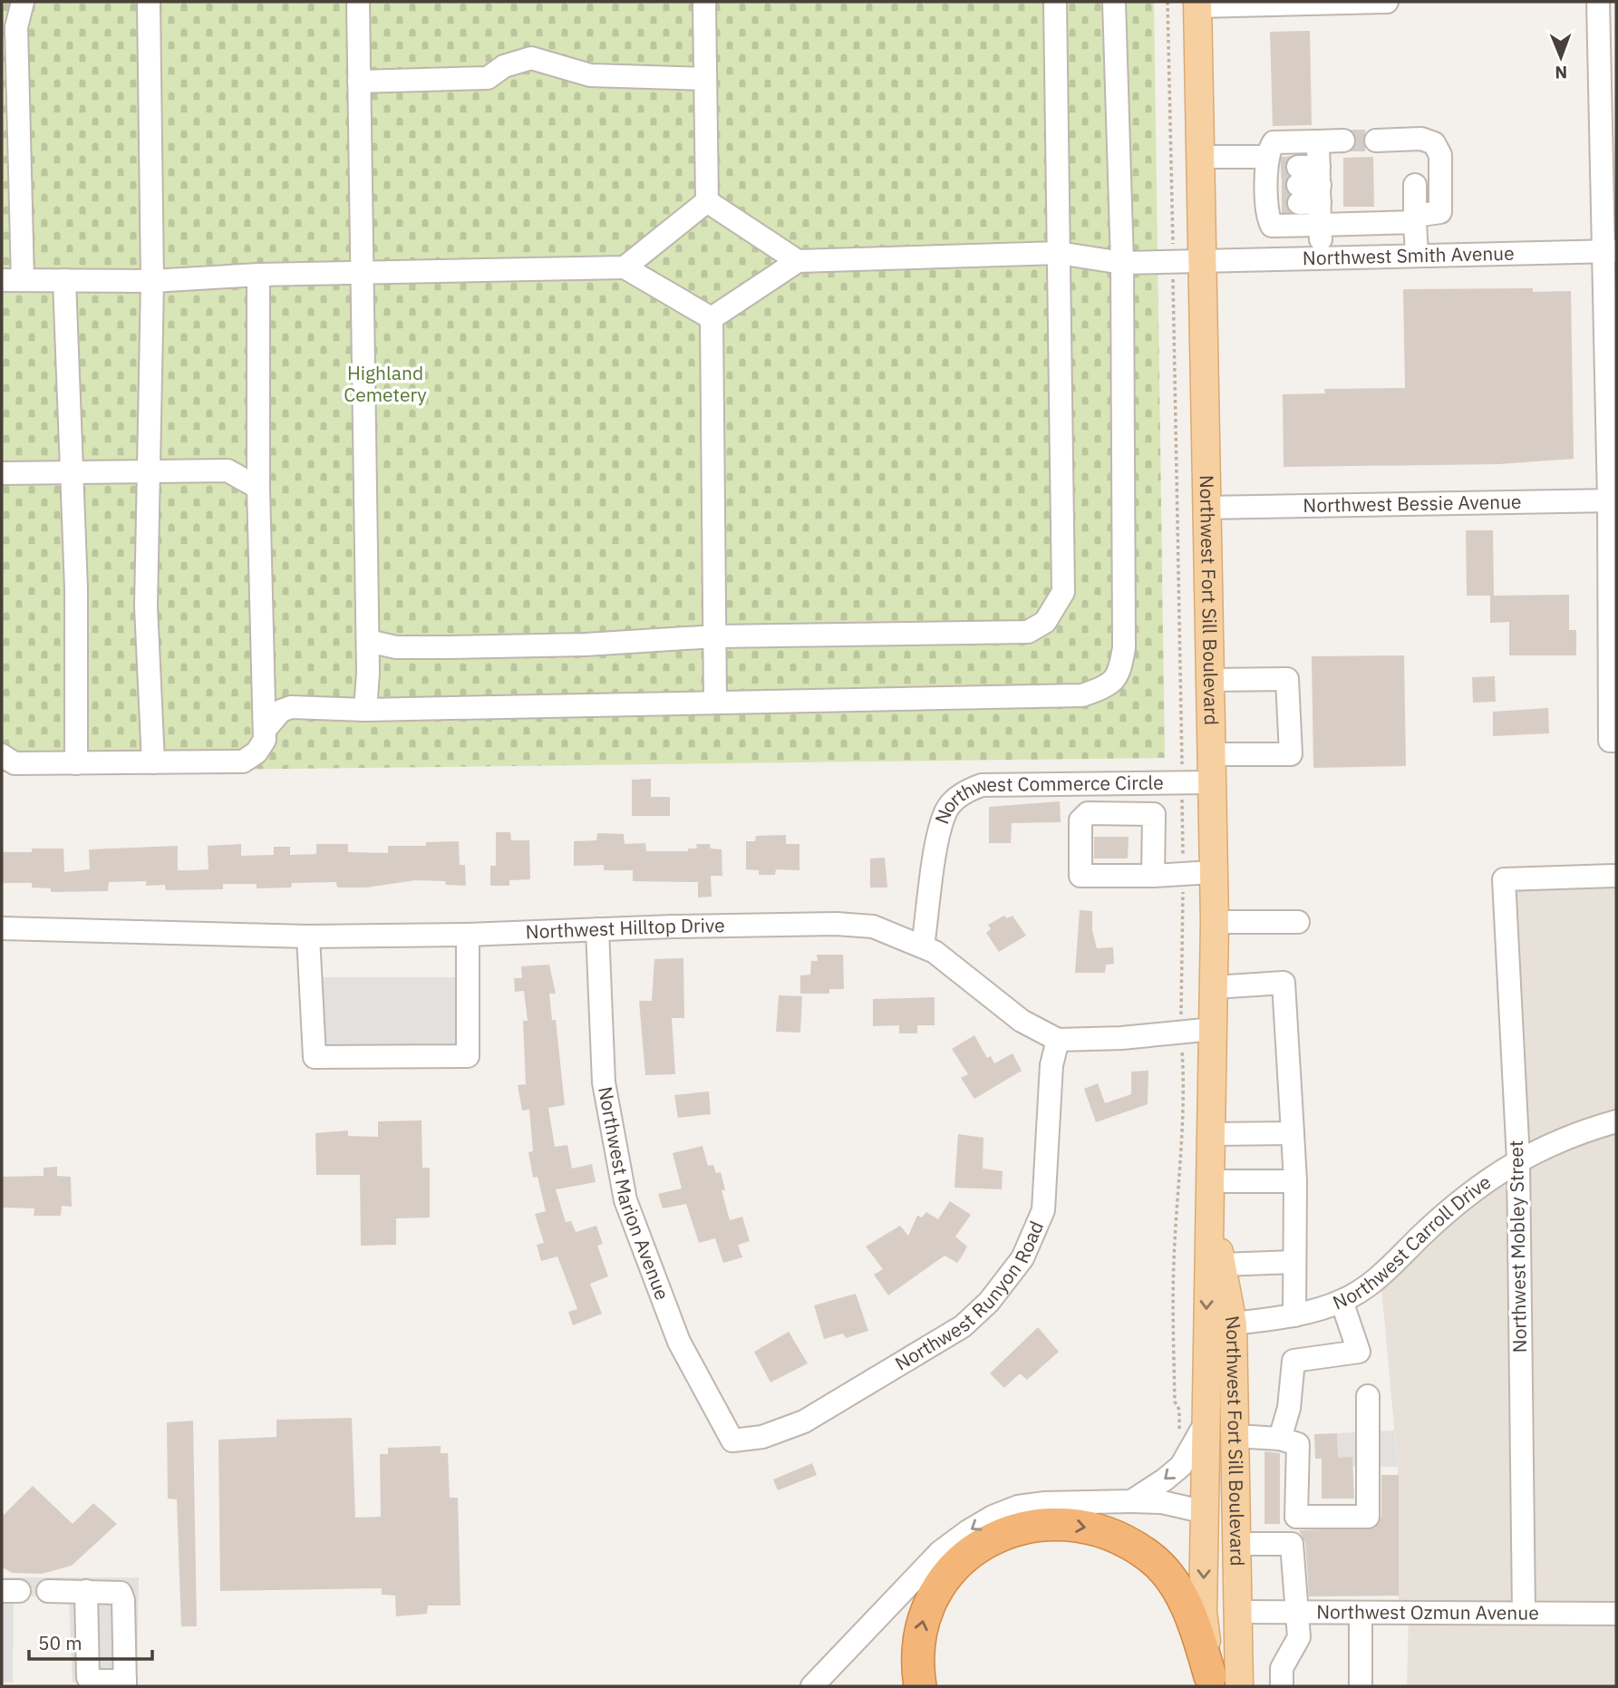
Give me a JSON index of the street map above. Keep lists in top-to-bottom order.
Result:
{
  "streets": {
    "main road": ["Northwest Fort Sill Boulevard"],
    "street": [
      "Northwest Smith Avenue",
      "Northwest Bessie Avenue",
      "Northwest Commerce Circle",
      "Northwest Hilltop Drive",
      "Northwest Marion Avenue",
      "Northwest Carroll Drive",
      "Northwest Mobley Street",
      "Northwest Runyon Road",
      "Northwest Ozmun Avenue"
    ]
  },
  "crossings": [
    ["Northwest Smith Avenue", "Northwest Fort Sill Boulevard"],
    ["Northwest Bessie Avenue", "Northwest Fort Sill Boulevard"],
    ["Northwest Fort Sill Boulevard", "Northwest Commerce Circle"],
    ["Northwest Fort Sill Boulevard", "Northwest Hilltop Drive"],
    ["Northwest Fort Sill Boulevard", "Northwest Carroll Drive"],
    ["Northwest Fort Sill Boulevard", "Northwest Ozmun Avenue"],
    ["Northwest Commerce Circle", "Northwest Hilltop Drive"],
    ["Northwest Hilltop Drive", "Northwest Marion Avenue"],
    ["Northwest Hilltop Drive", "Northwest Runyon Road"],
    ["Northwest Marion Avenue", "Northwest Runyon Road"],
    ["Northwest Carroll Drive", "Northwest Mobley Street"],
    ["Northwest Mobley Street", "Northwest Ozmun Avenue"]
  ],
  "parks": ["Highland Cemetery"],
  "scale_bar": "50 m",
  "north": "bottom"
}
